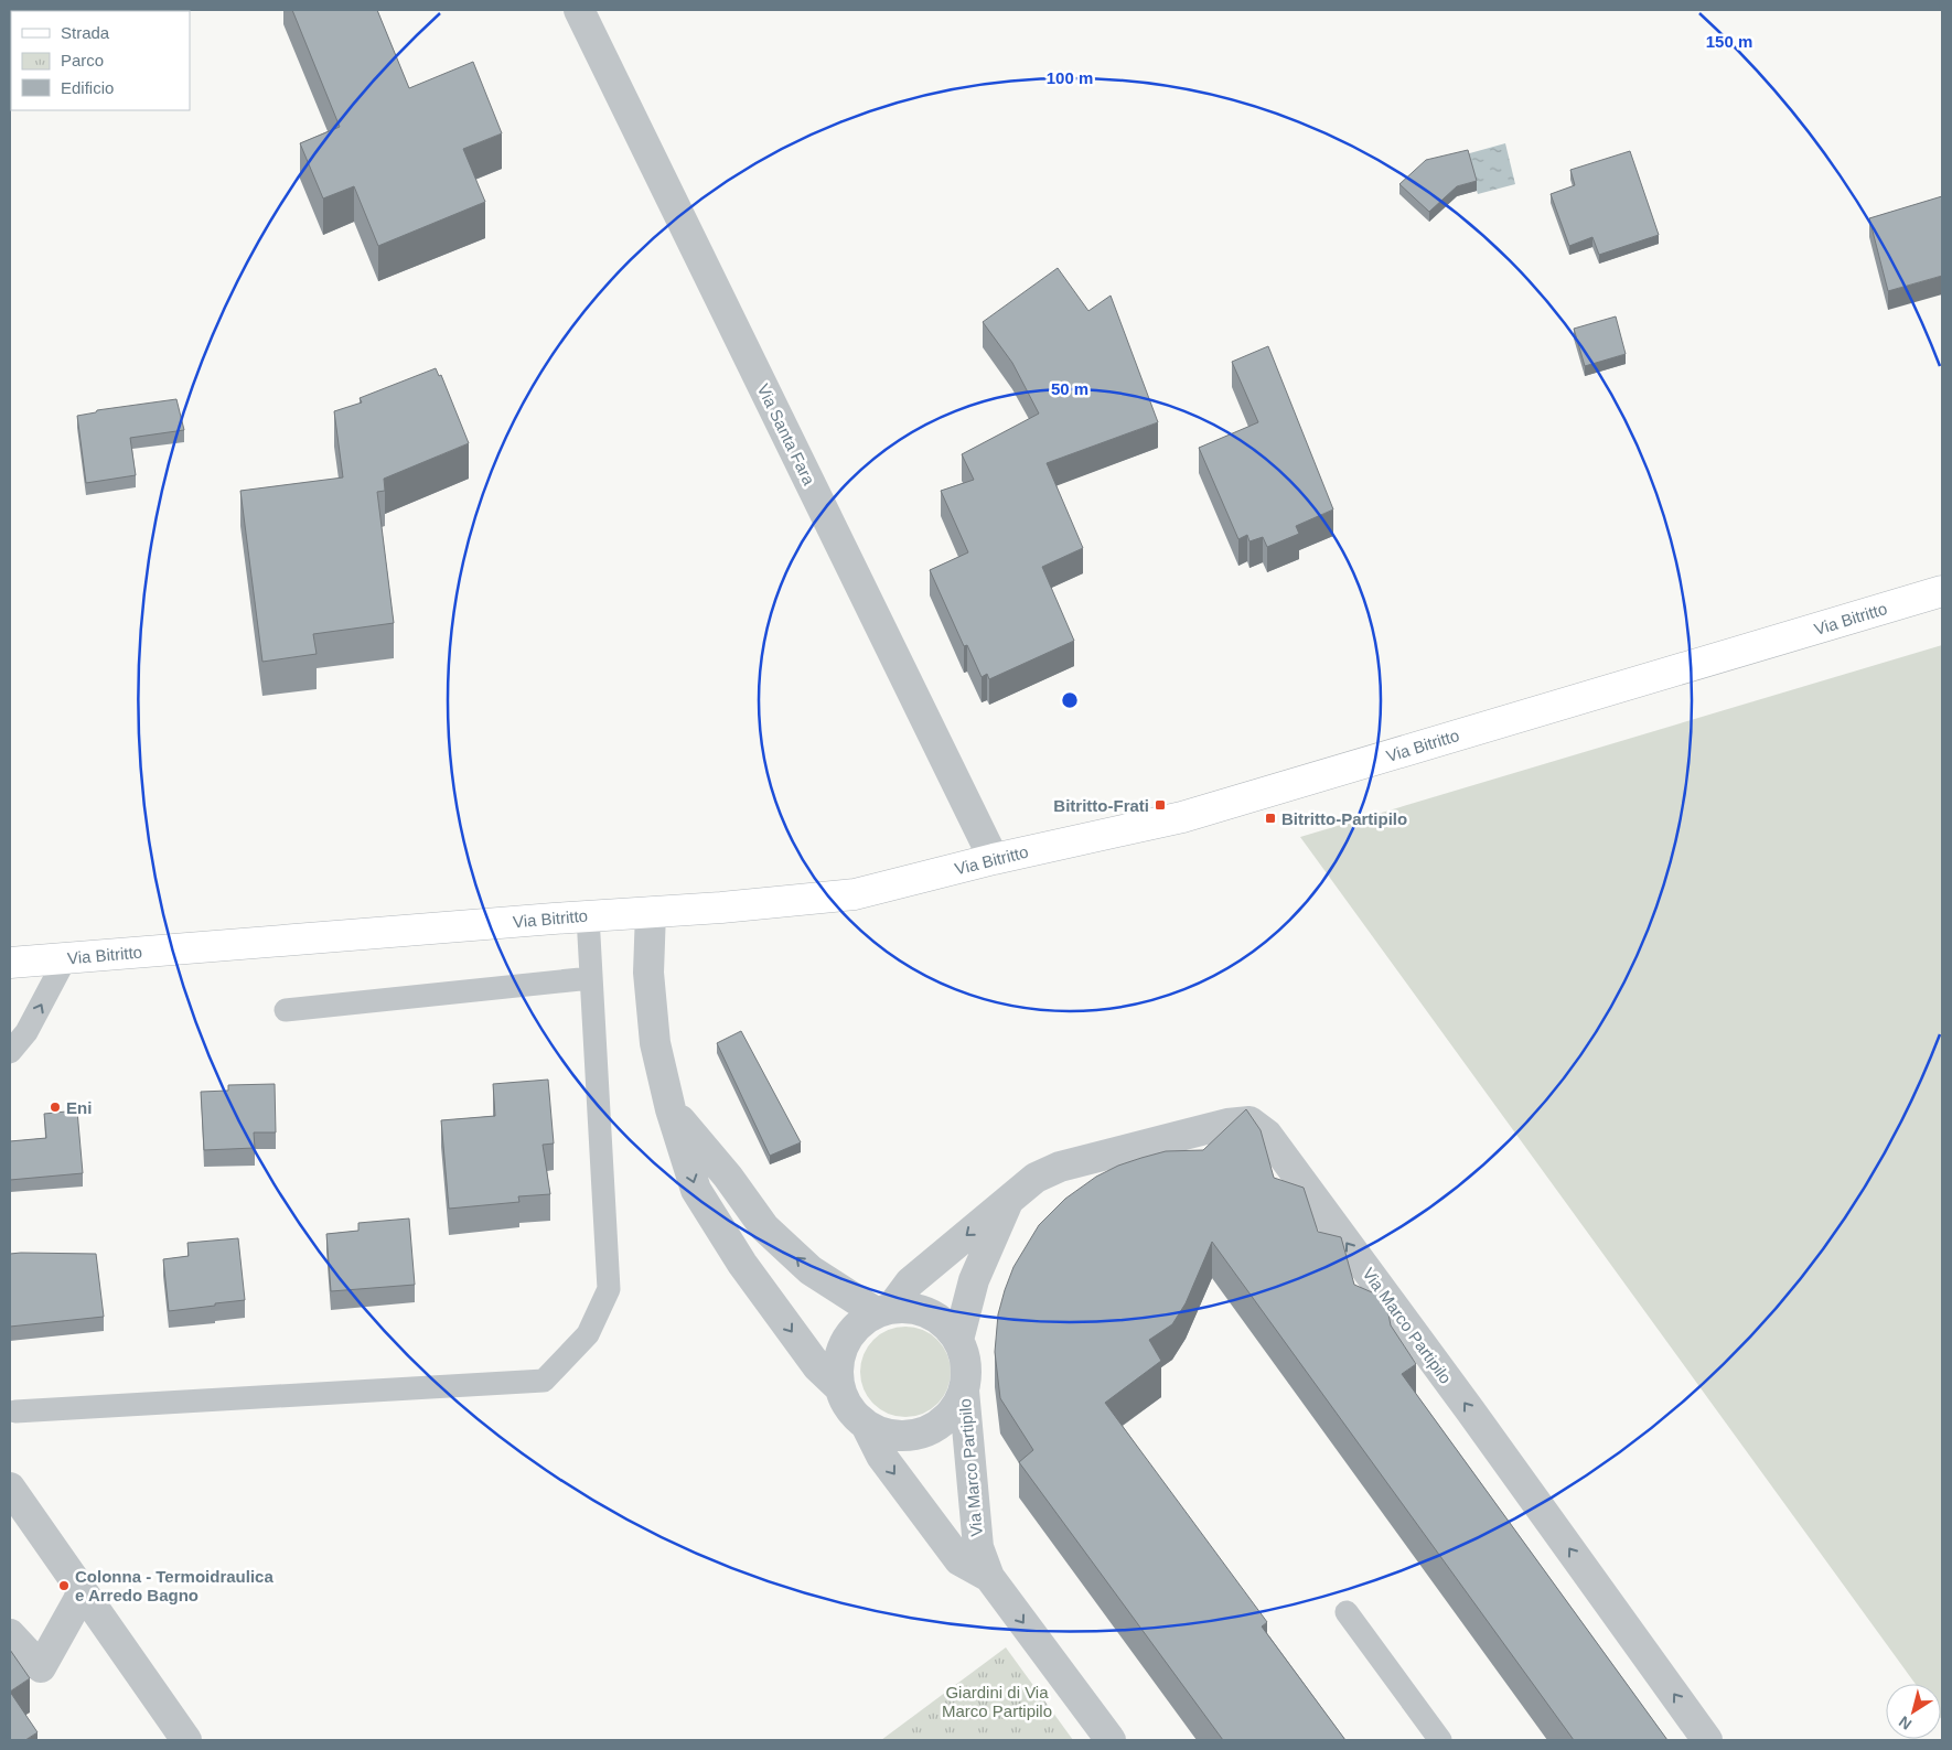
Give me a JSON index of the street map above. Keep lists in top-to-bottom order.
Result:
{
  "streets": {
    "main road": ["Via Bitritto"],
    "street": ["Via Santa Fara", "Via Marco Partipilo"]
  },
  "crossings": [
    ["Via Santa Fara", "Via Bitritto"]
  ],
  "parks": ["Giardini di Via Marco Partipilo"],
  "places": {
    "transit": ["Bitritto-Frati", "Bitritto-Partipilo"],
    "other": ["Eni", "Colonna - Termoidraulica e Arredo Bagno"]
  },
  "legend": ["Strada", "Parco", "Edificio"],
  "north": "bottom left",
  "rings": ["150 m", "100 m", "50 m"]
}
